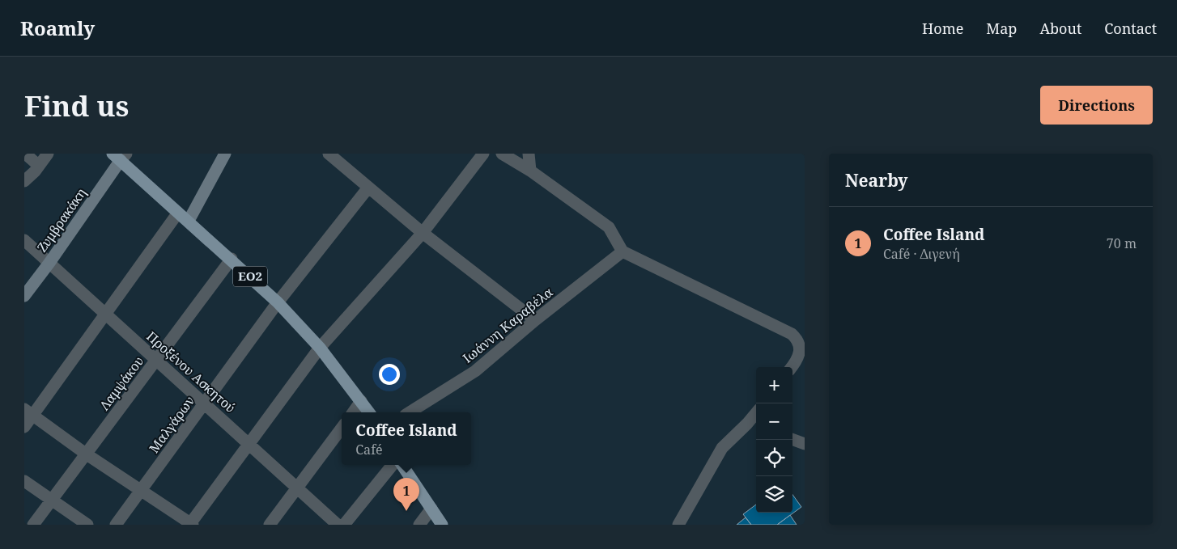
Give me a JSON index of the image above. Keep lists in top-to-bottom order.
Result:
{
  "streets": {
    "main road": ["ΕΟ2"],
    "street": [
      "Ζυμβρακάκη",
      "Ιωάννη Καραβέλα",
      "Προξένου Ασκητού",
      "Λαμψάκου",
      "Μαλγάρων"
    ]
  },
  "crossings": [
    ["Ζυμβρακάκη", "ΕΟ2"],
    ["Ζυμβρακάκη", "Προξένου Ασκητού"],
    ["ΕΟ2", "Λαμψάκου"],
    ["ΕΟ2", "Μαλγάρων"],
    ["Προξένου Ασκητού", "Λαμψάκου"],
    ["Προξένου Ασκητού", "Μαλγάρων"]
  ],
  "page": {
    "header": "Roamly",
    "nav": [
      "Home",
      "Map",
      "About",
      "Contact"
    ],
    "buttons": "Directions",
    "title": "Find us",
    "heading": "Nearby",
    "list": [
      {
        "mark": "1",
        "name": "Coffee Island",
        "note": "Café · Διγενή",
        "value": "70 m"
      }
    ],
    "map_buttons": ["+", "−"],
    "popup": ["Coffee Island", "Café"],
    "pins": "1"
  }
}
